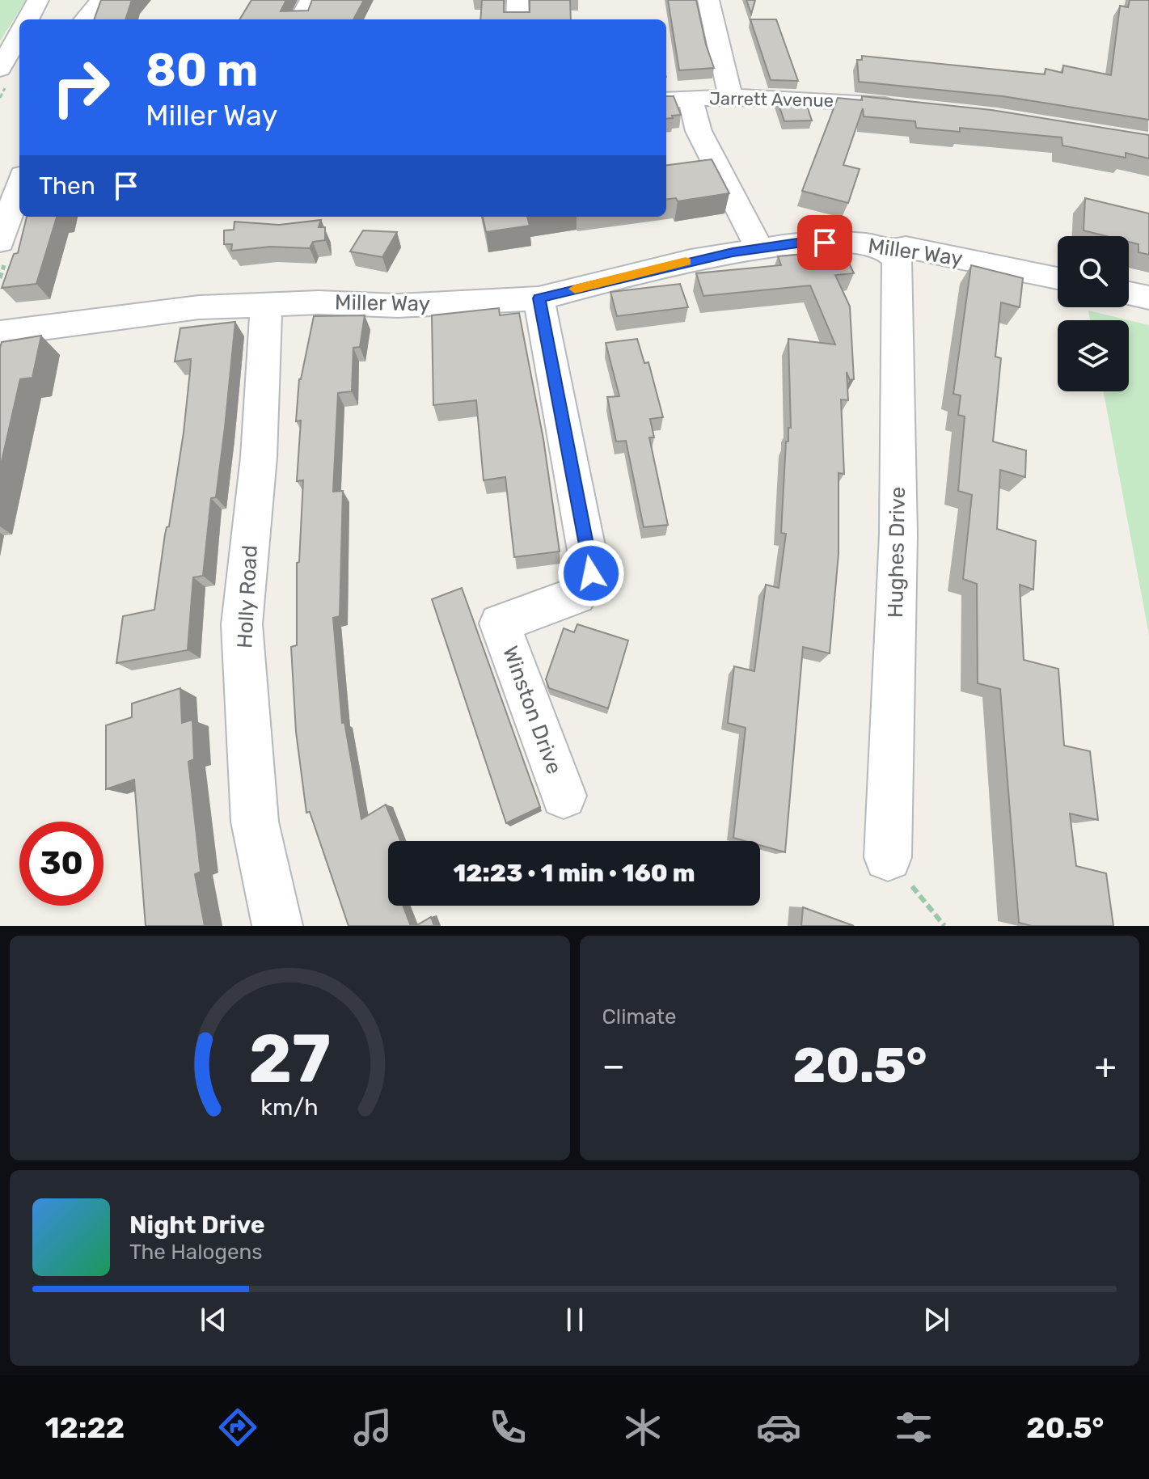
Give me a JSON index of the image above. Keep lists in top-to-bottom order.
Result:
{
  "streets": {
    "street": [
      "Jarrett Avenue",
      "Miller Way",
      "Hughes Drive",
      "Holly Road",
      "Winston Drive"
    ]
  },
  "crossings": [
    ["Miller Way", "Hughes Drive"],
    ["Miller Way", "Holly Road"],
    ["Miller Way", "Winston Drive"]
  ],
  "page": {
    "turn": ["80 m", "Miller Way"],
    "then": "Then",
    "limit": "30",
    "trip": "12:23 · 1 min · 160 m",
    "tile": "Climate",
    "heat": ["−", "20.5°", "+"],
    "song": ["Night Drive", "The Halogens"],
    "tabs": ["12:22", "20.5°"],
    "gauge": ["27", "km/h"]
  }
}
